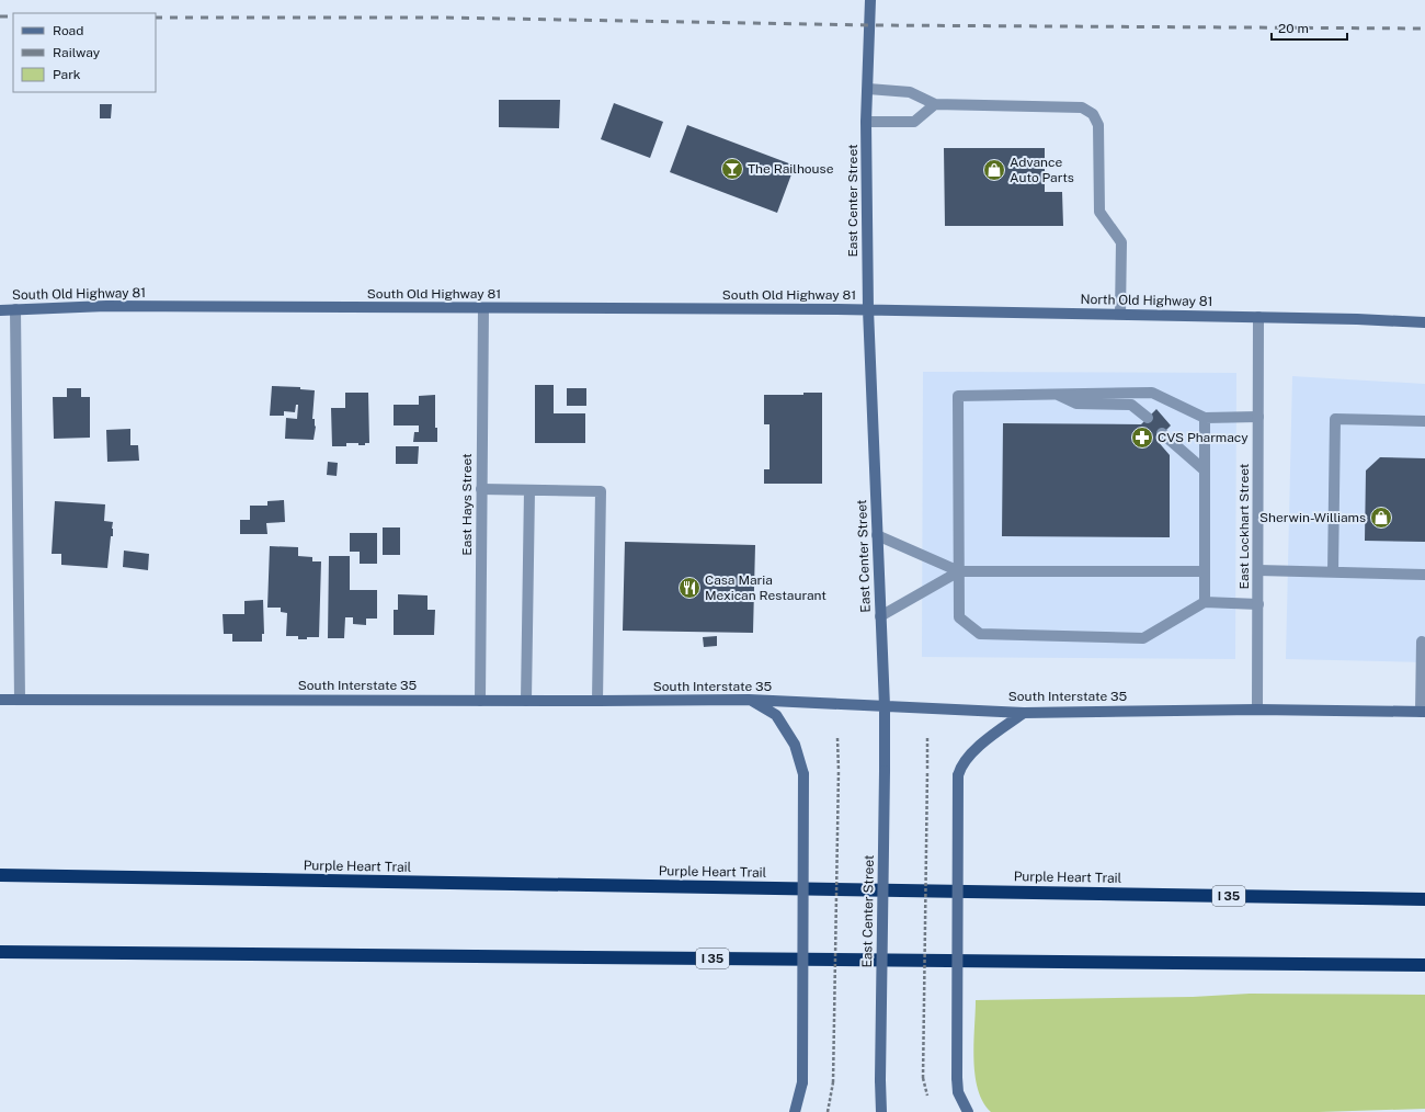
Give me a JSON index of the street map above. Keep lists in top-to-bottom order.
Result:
{
  "streets": {
    "highway": ["Purple Heart Trail", "I 35"],
    "main road": [
      "East Center Street",
      "South Old Highway 81",
      "North Old Highway 81",
      "South Interstate 35"
    ],
    "street": ["East Hays Street", "East Lockhart Street"]
  },
  "crossings": [
    ["East Center Street", "South Old Highway 81"],
    ["East Center Street", "North Old Highway 81"],
    ["East Center Street", "South Interstate 35"],
    ["South Old Highway 81", "North Old Highway 81"],
    ["South Old Highway 81", "East Hays Street"],
    ["North Old Highway 81", "East Lockhart Street"],
    ["East Hays Street", "South Interstate 35"],
    ["East Lockhart Street", "South Interstate 35"]
  ],
  "places": {
    "bar": ["The Railhouse"],
    "shop": ["Advance Auto Parts", "Sherwin-Williams"],
    "pharmacy": ["CVS Pharmacy"],
    "restaurant": ["Casa Maria Mexican Restaurant"]
  },
  "legend": ["Road", "Railway", "Park"],
  "scale_bar": "20 m"
}
